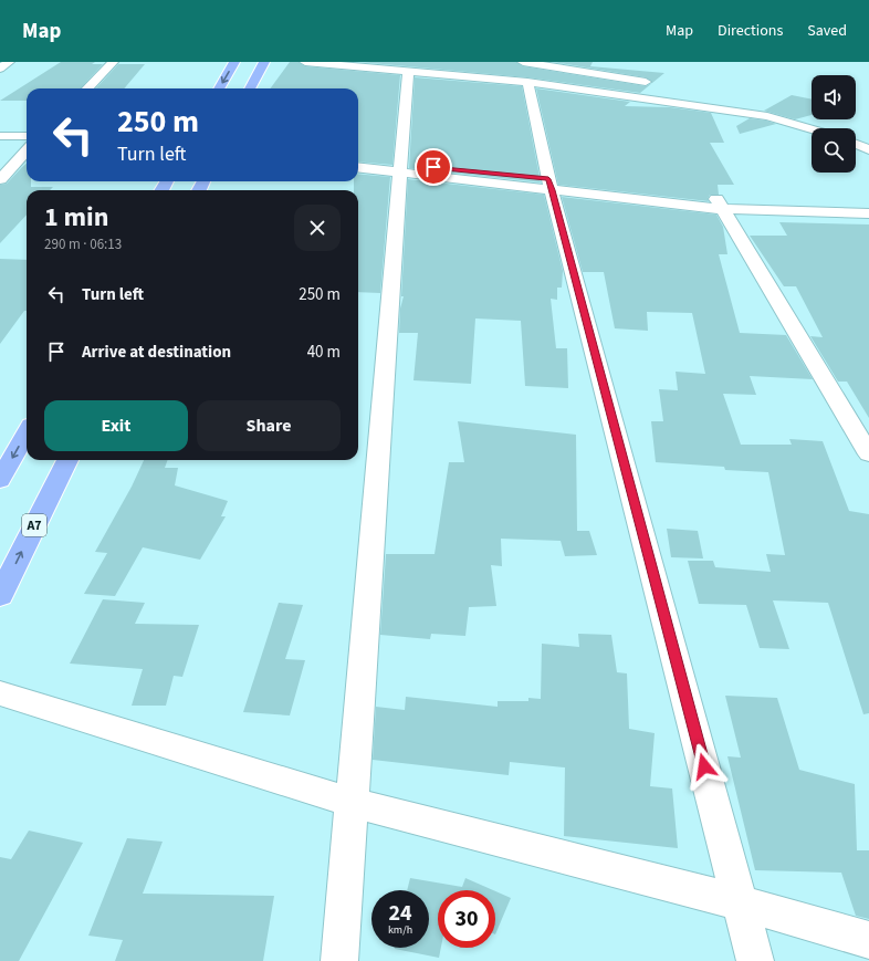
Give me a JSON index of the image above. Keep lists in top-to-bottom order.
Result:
{
  "streets": {
    "highway": ["A7"]
  },
  "page": {
    "header": "Map",
    "nav": ["Map", "Directions", "Saved"],
    "turn": ["250 m", "Turn left"],
    "heading": ["1 min", "290 m · 06:13"],
    "list": [
      {
        "name": "Turn left",
        "value": "250 m"
      },
      {
        "name": "Arrive at destination",
        "value": "40 m"
      }
    ],
    "buttons": ["Exit", "Share"],
    "speed": "24 km/h",
    "limit": "30"
  }
}
